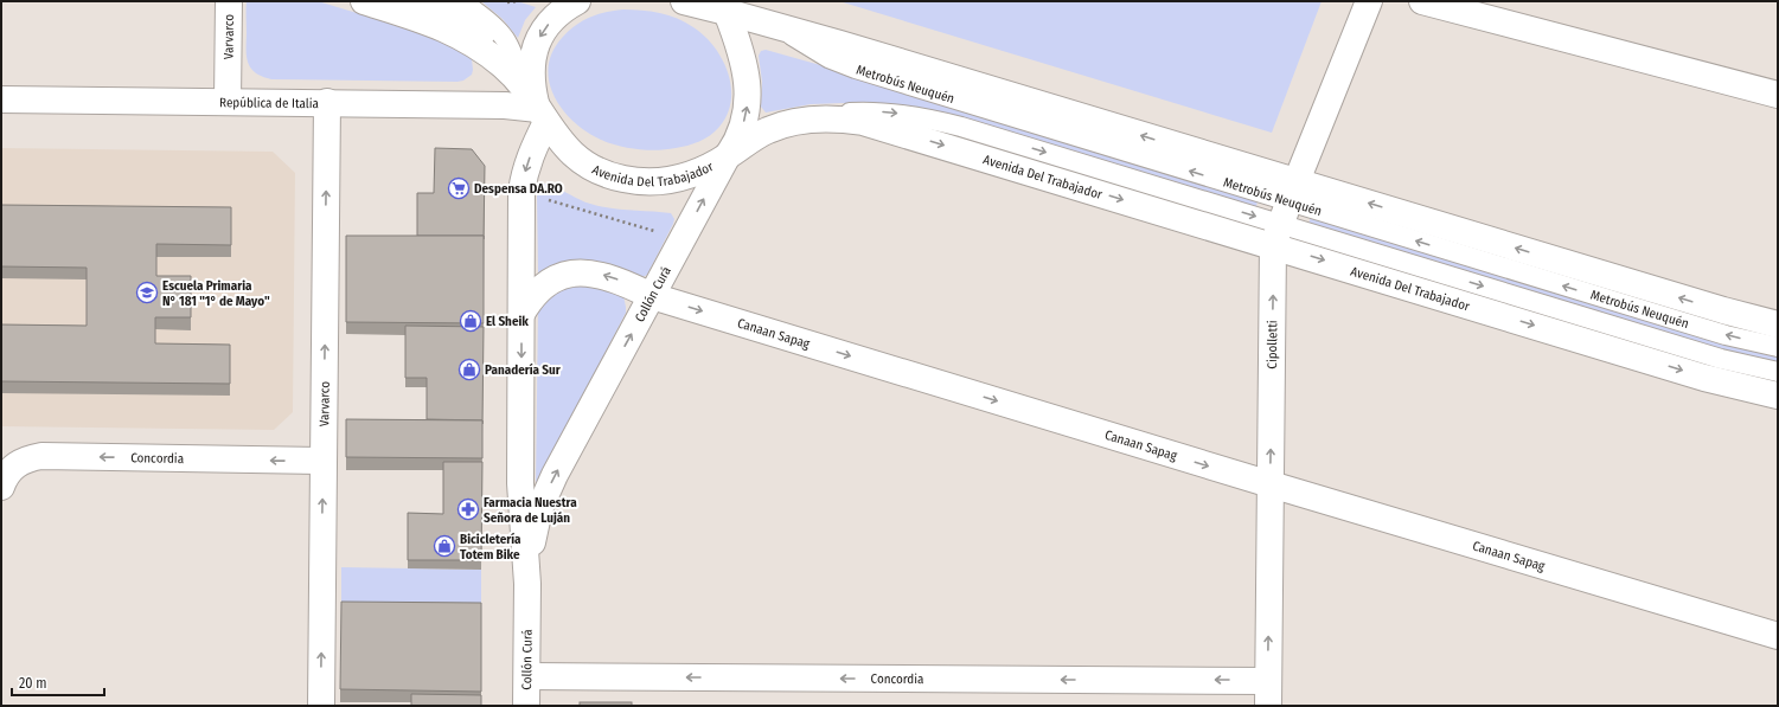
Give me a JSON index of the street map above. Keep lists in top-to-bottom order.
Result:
{
  "streets": {
    "street": [
      "Varvarco",
      "República de Italia",
      "Avenida Del Trabajador",
      "Collón Curá",
      "Canaan Sapag",
      "Cipolletti",
      "Concordia"
    ],
    "lane": ["Metrobús Neuquén"]
  },
  "crossings": [
    ["Varvarco", "República de Italia"],
    ["Varvarco", "Concordia"],
    ["Metrobús Neuquén", "Avenida Del Trabajador"],
    ["Metrobús Neuquén", "Cipolletti"],
    ["República de Italia", "Avenida Del Trabajador"],
    ["República de Italia", "Collón Curá"],
    ["Avenida Del Trabajador", "Collón Curá"],
    ["Avenida Del Trabajador", "Cipolletti"],
    ["Collón Curá", "Canaan Sapag"],
    ["Collón Curá", "Concordia"],
    ["Canaan Sapag", "Cipolletti"],
    ["Cipolletti", "Concordia"]
  ],
  "one_way": ["Varvarco", "Cipolletti", "Concordia"],
  "places": {
    "supermarket": ["Despensa DA.RO"],
    "school or university": ["Escuela Primaria N° 181 \"1° de Mayo\""],
    "shop": ["El Sheik", "Panadería Sur", "Bicicletería Totem Bike"],
    "pharmacy": ["Farmacia Nuestra Señora de Luján"]
  },
  "scale_bar": "20 m"
}
